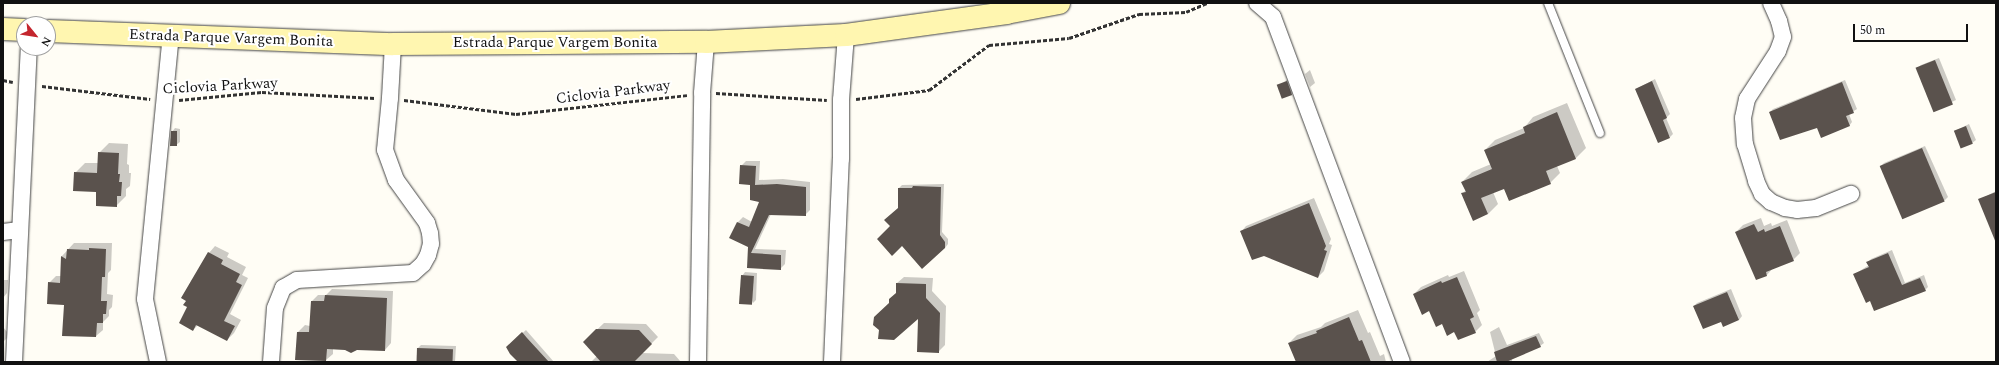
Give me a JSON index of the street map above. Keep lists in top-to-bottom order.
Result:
{
  "streets": {
    "main road": ["Estrada Parque Vargem Bonita"],
    "path": ["Ciclovia Parkway"]
  },
  "scale_bar": "50 m",
  "north": "bottom right"
}
